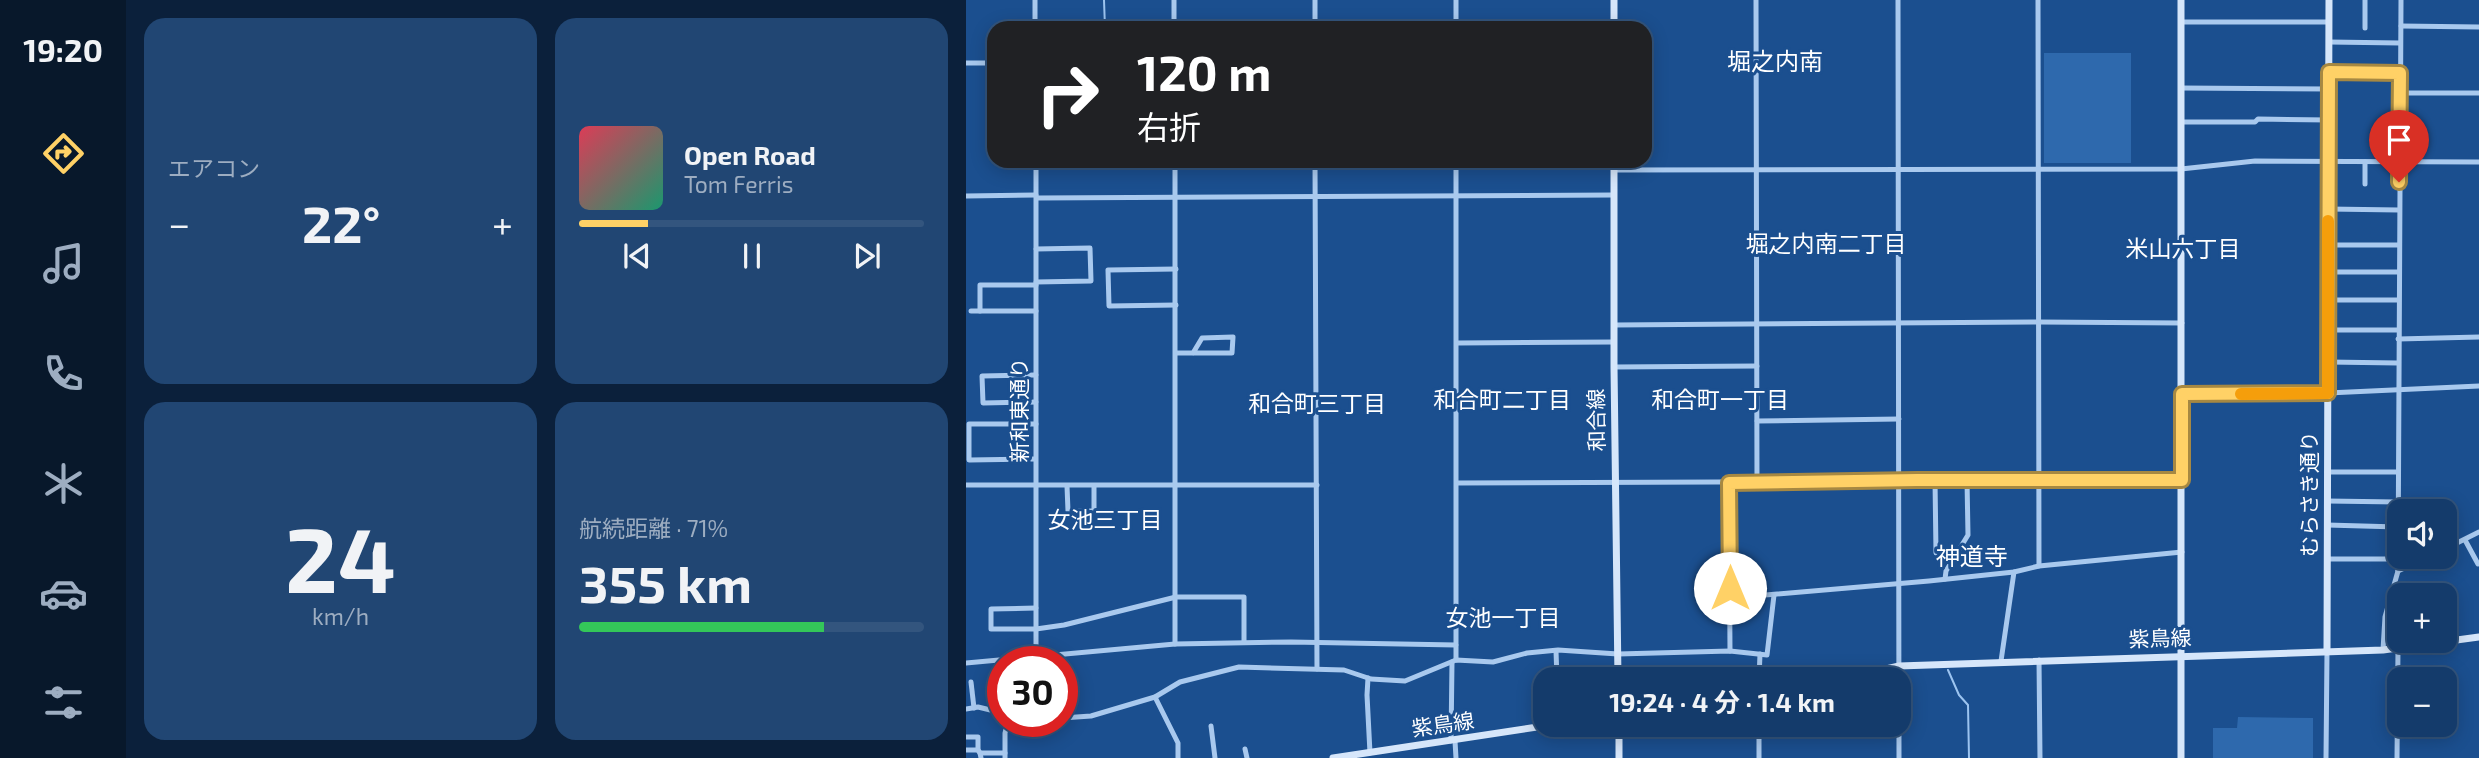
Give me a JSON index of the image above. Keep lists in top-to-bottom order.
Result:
{
  "streets": {
    "street": [
      "新和東通り",
      "和合線",
      "むらさき通り",
      "紫鳥線"
    ]
  },
  "crossings": [
    ["むらさき通り", "紫鳥線"]
  ],
  "districts": [
    "堀之内南",
    "堀之内南二丁目",
    "米山六丁目",
    "和合町二丁目",
    "和合町一丁目",
    "和合町三丁目",
    "女池三丁目",
    "神道寺",
    "女池一丁目"
  ],
  "page": {
    "tabs": "19:20",
    "tile": [
      "エアコン",
      ["24", "km/h"],
      ["航続距離 · 71%", "355 km"]
    ],
    "turn": ["120 m", "右折"],
    "song": ["Open Road", "Tom Ferris"],
    "heat": ["−", "22°", "+"],
    "map_buttons": ["+", "−"],
    "limit": "30",
    "trip": "19:24 · 4 分 · 1.4 km"
  }
}
